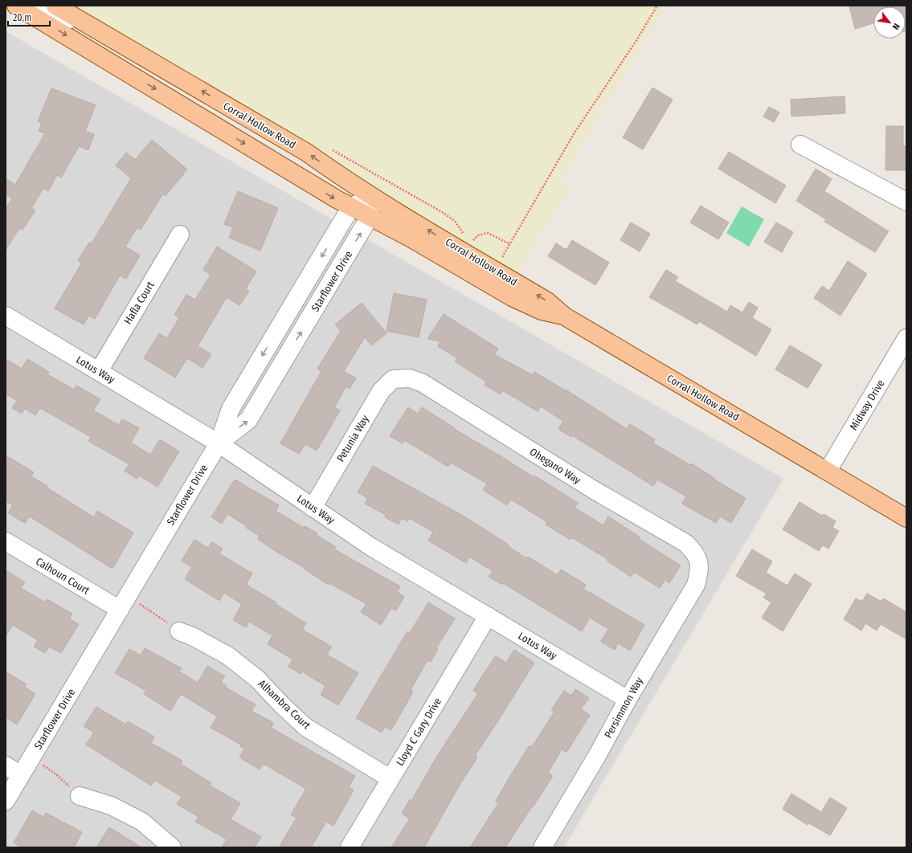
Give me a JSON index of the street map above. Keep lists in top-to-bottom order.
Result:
{
  "streets": {
    "main road": ["Corral Hollow Road"],
    "street": [
      "Starflower Drive",
      "Hafla Court",
      "Lotus Way",
      "Midway Drive",
      "Petunia Way",
      "Ohegano Way",
      "Calhoun Court",
      "Alhambra Court",
      "Persimmon Way",
      "Lloyd C Gary Drive"
    ]
  },
  "crossings": [
    ["Corral Hollow Road", "Starflower Drive"],
    ["Corral Hollow Road", "Midway Drive"],
    ["Starflower Drive", "Lotus Way"],
    ["Starflower Drive", "Calhoun Court"],
    ["Hafla Court", "Lotus Way"],
    ["Lotus Way", "Petunia Way"],
    ["Lotus Way", "Persimmon Way"],
    ["Lotus Way", "Lloyd C Gary Drive"],
    ["Petunia Way", "Ohegano Way"],
    ["Ohegano Way", "Persimmon Way"],
    ["Alhambra Court", "Lloyd C Gary Drive"]
  ],
  "scale_bar": "20 m",
  "north": "bottom right"
}
